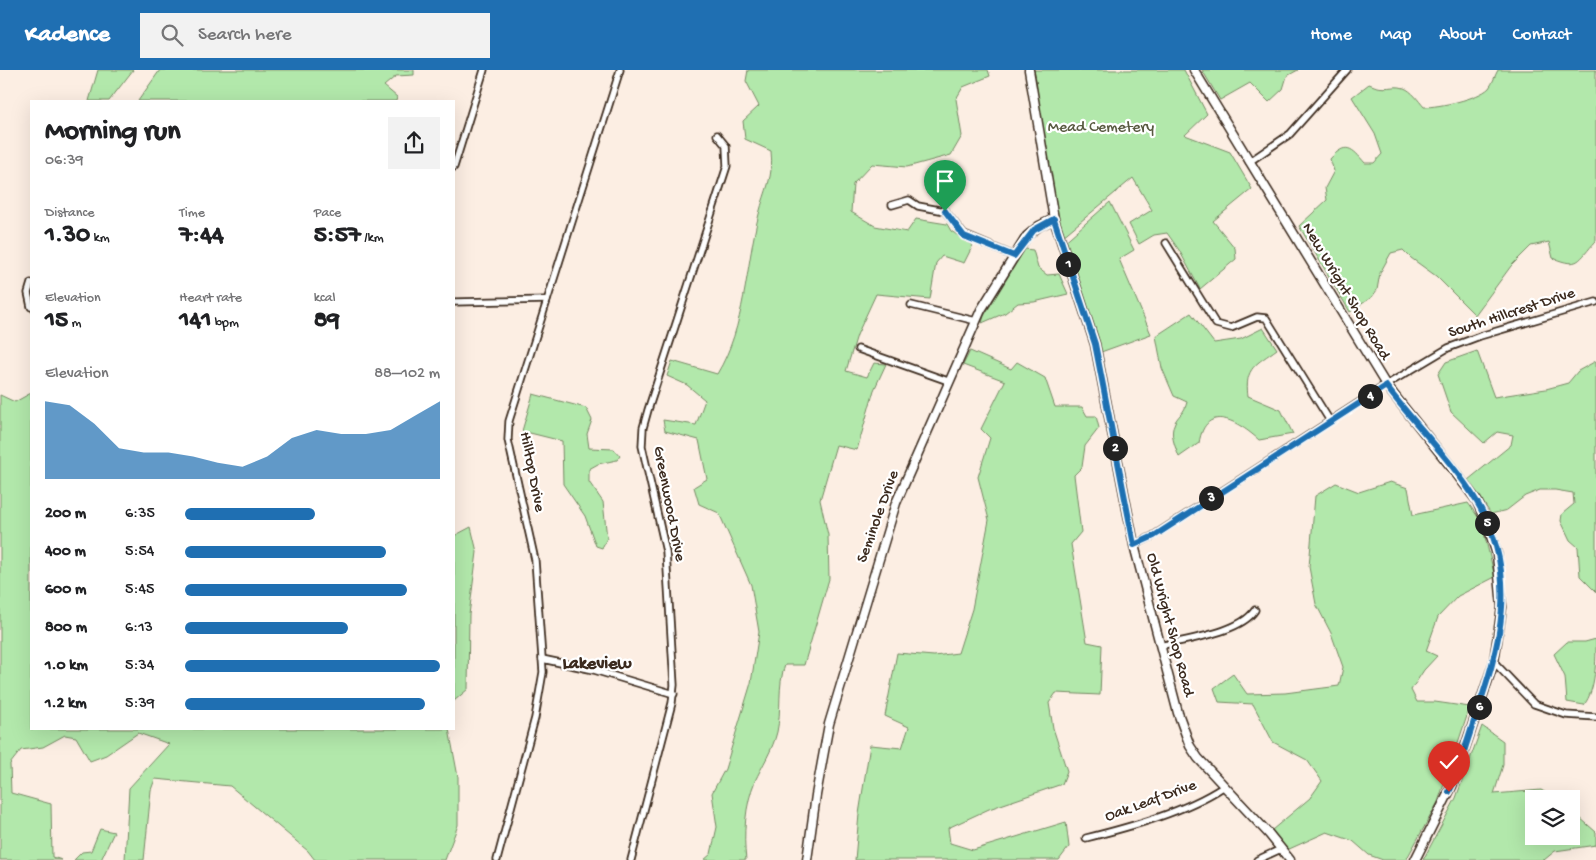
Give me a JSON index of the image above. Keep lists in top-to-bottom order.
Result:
{
  "streets": {
    "street": [
      "New Wright Shop Road",
      "South Hillcrest Drive",
      "Hilltop Drive",
      "Greenwood Drive",
      "Seminole Drive",
      "Old Wright Shop Road",
      "Oak Leaf Drive"
    ]
  },
  "crossings": [
    ["New Wright Shop Road", "South Hillcrest Drive"],
    ["South Hillcrest Drive", "Old Wright Shop Road"],
    ["Seminole Drive", "Old Wright Shop Road"],
    ["Old Wright Shop Road", "Oak Leaf Drive"]
  ],
  "districts": ["Lakeview"],
  "parks": ["Mead Cemetery"],
  "page": {
    "header": "Kadence",
    "search": "Search here",
    "nav": [
      "Home",
      "Map",
      "About",
      "Contact"
    ],
    "heading": ["Morning run", "06:39"],
    "stats": [
      ["Distance", "1.30 km"],
      ["Time", "7:44"],
      ["Pace", "5:57 /km"],
      ["Elevation", "15 m"],
      ["Heart rate", "141 bpm"],
      ["kcal", "89"]
    ],
    "pins": [
      "1",
      "4",
      "2",
      "3",
      "5",
      "6"
    ],
    "chart": ["Elevation", "88–102 m"],
    "list": [
      {
        "name": "200 m",
        "note": "6:35"
      },
      {
        "name": "400 m",
        "note": "5:54"
      },
      {
        "name": "600 m",
        "note": "5:45"
      },
      {
        "name": "800 m",
        "note": "6:13"
      },
      {
        "name": "1.0 km",
        "note": "5:34"
      },
      {
        "name": "1.2 km",
        "note": "5:39"
      }
    ]
  }
}
